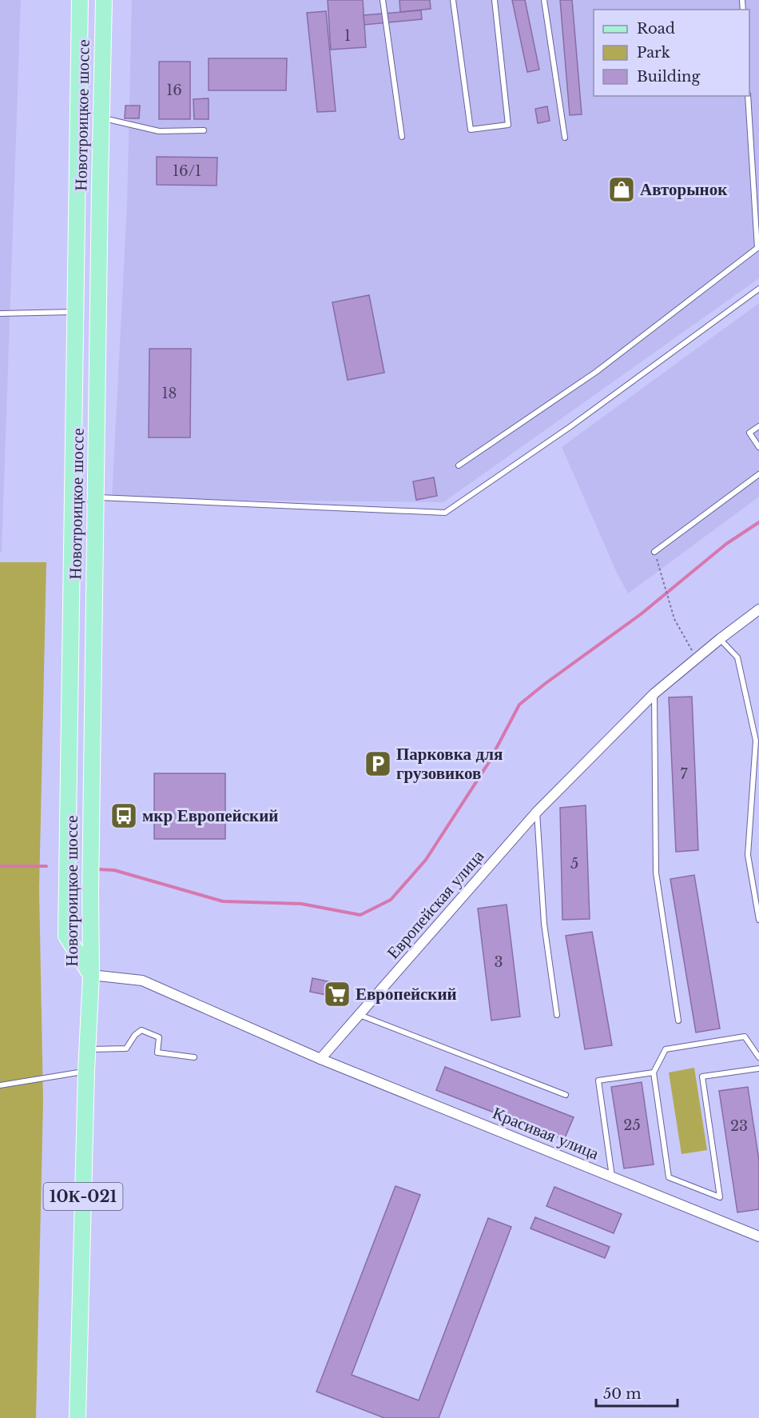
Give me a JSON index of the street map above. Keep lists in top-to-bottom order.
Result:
{
  "streets": {
    "main road": ["Новотроицкое шоссе", "10К-021"],
    "street": ["Европейская улица", "Красивая улица"]
  },
  "crossings": [
    ["Новотроицкое шоссе", "10К-021"],
    ["Европейская улица", "Красивая улица"]
  ],
  "places": {
    "shop": ["Авторынок"],
    "parking": ["Парковка для грузовиков"],
    "bus stop": ["мкр Европейский"],
    "supermarket": ["Европейский"]
  },
  "house_numbers": [
    "1",
    "16",
    "16/1",
    "18",
    "7",
    "5",
    "3",
    "25",
    "23"
  ],
  "legend": ["Road", "Park", "Building"],
  "scale_bar": "50 m"
}
